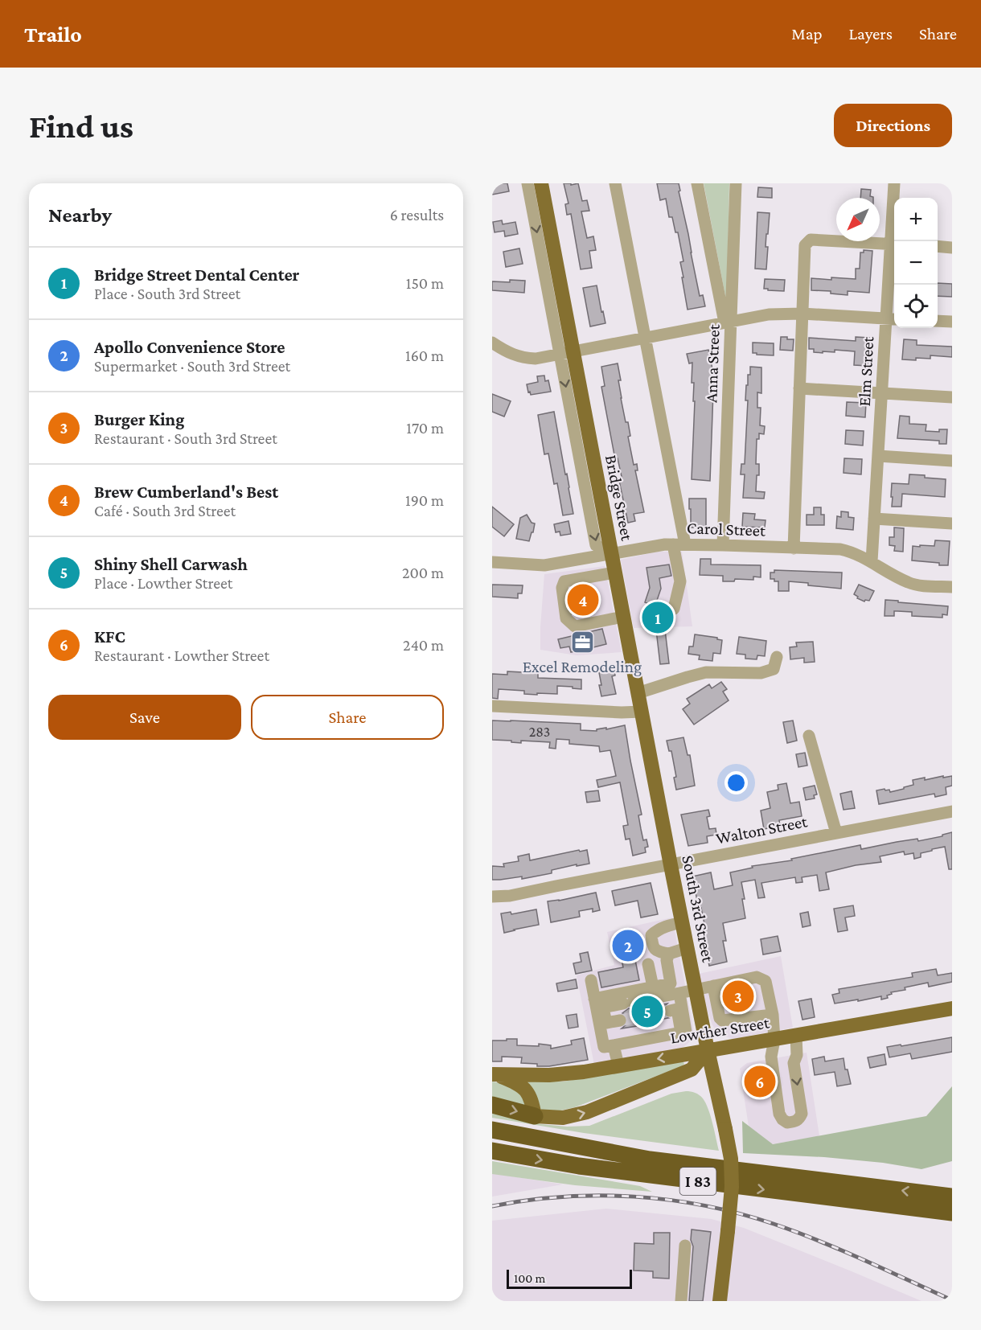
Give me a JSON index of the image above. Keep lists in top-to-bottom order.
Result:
{
  "streets": {
    "highway": ["I 83"],
    "main road": ["Bridge Street", "South 3rd Street", "Lowther Street"],
    "street": [
      "Anna Street",
      "Elm Street",
      "Carol Street",
      "Walton Street"
    ]
  },
  "crossings": [
    ["Anna Street", "Carol Street"],
    ["Elm Street", "Carol Street"],
    ["Bridge Street", "Carol Street"],
    ["Bridge Street", "South 3rd Street"],
    ["Carol Street", "South 3rd Street"],
    ["Walton Street", "South 3rd Street"],
    ["South 3rd Street", "Lowther Street"]
  ],
  "places": {
    "office": ["Excel Remodeling"]
  },
  "house_numbers": ["283"],
  "scale_bar": "100 m",
  "north": "bottom left",
  "page": {
    "header": "Trailo",
    "nav": ["Map", "Layers", "Share"],
    "buttons": [
      "Directions",
      ["Save", "Share"]
    ],
    "title": "Find us",
    "heading": ["Nearby", "6 results"],
    "map_buttons": ["+", "−"],
    "list": [
      {
        "mark": "1",
        "name": "Bridge Street Dental Center",
        "note": "Place · South 3rd Street",
        "value": "150 m"
      },
      {
        "mark": "2",
        "name": "Apollo Convenience Store",
        "note": "Supermarket · South 3rd Street",
        "value": "160 m"
      },
      {
        "mark": "3",
        "name": "Burger King",
        "note": "Restaurant · South 3rd Street",
        "value": "170 m"
      },
      {
        "mark": "4",
        "name": "Brew Cumberland's Best",
        "note": "Café · South 3rd Street",
        "value": "190 m"
      },
      {
        "mark": "5",
        "name": "Shiny Shell Carwash",
        "note": "Place · Lowther Street",
        "value": "200 m"
      },
      {
        "mark": "6",
        "name": "KFC",
        "note": "Restaurant · Lowther Street",
        "value": "240 m"
      }
    ],
    "pins": [
      "4",
      "1",
      "2",
      "3",
      "5",
      "6"
    ],
    "scale": "100 m"
  }
}
